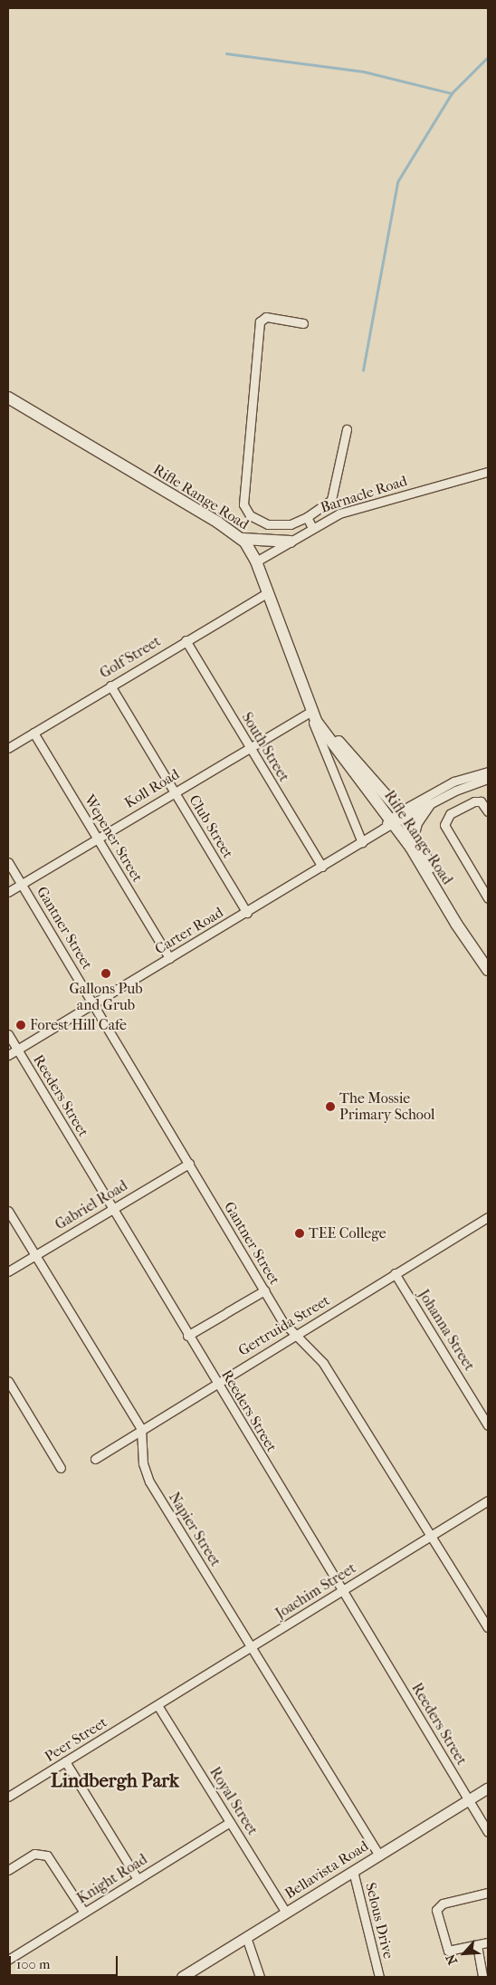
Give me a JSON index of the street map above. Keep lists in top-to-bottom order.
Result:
{
  "streets": {
    "main road": ["Rifle Range Road"],
    "street": [
      "Barnacle Road",
      "Golf Street",
      "South Street",
      "Koll Road",
      "Club Street",
      "Wepener Street",
      "Gantner Street",
      "Carter Road",
      "Reeders Street",
      "Gabriel Road",
      "Gertruida Street",
      "Johanna Street",
      "Napier Street",
      "Joachim Street",
      "Peer Street",
      "Royal Street",
      "Bellavista Road",
      "Knight Road",
      "Selous Drive"
    ]
  },
  "crossings": [
    ["Barnacle Road", "Rifle Range Road"],
    ["Rifle Range Road", "Golf Street"],
    ["Rifle Range Road", "Koll Road"],
    ["Rifle Range Road", "Carter Road"],
    ["Golf Street", "South Street"],
    ["Golf Street", "Club Street"],
    ["Golf Street", "Wepener Street"],
    ["South Street", "Koll Road"],
    ["South Street", "Carter Road"],
    ["Koll Road", "Club Street"],
    ["Koll Road", "Wepener Street"],
    ["Koll Road", "Gantner Street"],
    ["Club Street", "Carter Road"],
    ["Wepener Street", "Carter Road"],
    ["Gantner Street", "Carter Road"],
    ["Gantner Street", "Gabriel Road"],
    ["Gantner Street", "Gertruida Street"],
    ["Gantner Street", "Joachim Street"],
    ["Carter Road", "Reeders Street"],
    ["Reeders Street", "Gabriel Road"],
    ["Reeders Street", "Gertruida Street"],
    ["Reeders Street", "Joachim Street"],
    ["Reeders Street", "Bellavista Road"],
    ["Gabriel Road", "Napier Street"],
    ["Gertruida Street", "Johanna Street"],
    ["Gertruida Street", "Napier Street"],
    ["Napier Street", "Joachim Street"],
    ["Napier Street", "Bellavista Road"],
    ["Joachim Street", "Peer Street"],
    ["Joachim Street", "Royal Street"],
    ["Peer Street", "Royal Street"],
    ["Royal Street", "Bellavista Road"],
    ["Royal Street", "Knight Road"],
    ["Bellavista Road", "Selous Drive"]
  ],
  "districts": ["Lindbergh Park"],
  "places": [
    "Gallons Pub and Grub",
    "Forest Hill Cafe",
    "The Mossie Primary School",
    "TEE College"
  ],
  "scale_bar": "100 m",
  "north": "bottom left"
}
